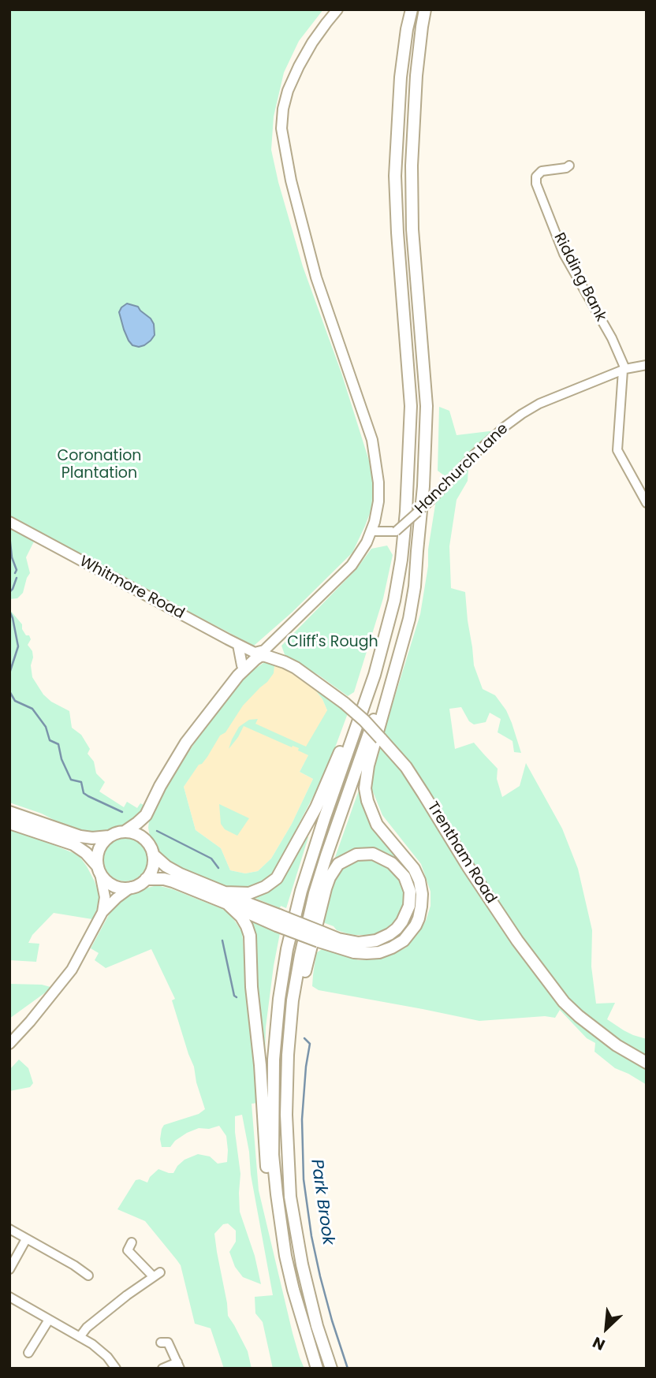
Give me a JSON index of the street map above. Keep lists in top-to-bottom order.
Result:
{
  "streets": {
    "highway": ["Trentham Road"],
    "main road": ["Whitmore Road"],
    "street": ["Ridding Bank", "Hanchurch Lane"]
  },
  "crossings": [
    ["Ridding Bank", "Hanchurch Lane"],
    ["Whitmore Road", "Trentham Road"]
  ],
  "water": ["Park Brook"],
  "parks": ["Coronation Plantation", "Cliff's Rough"],
  "north": "bottom left"
}
